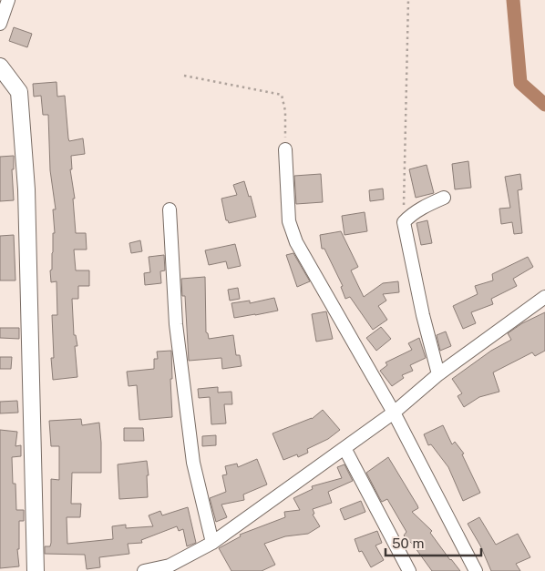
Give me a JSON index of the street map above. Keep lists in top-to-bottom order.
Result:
{
  "scale_bar": "50 m"
}
